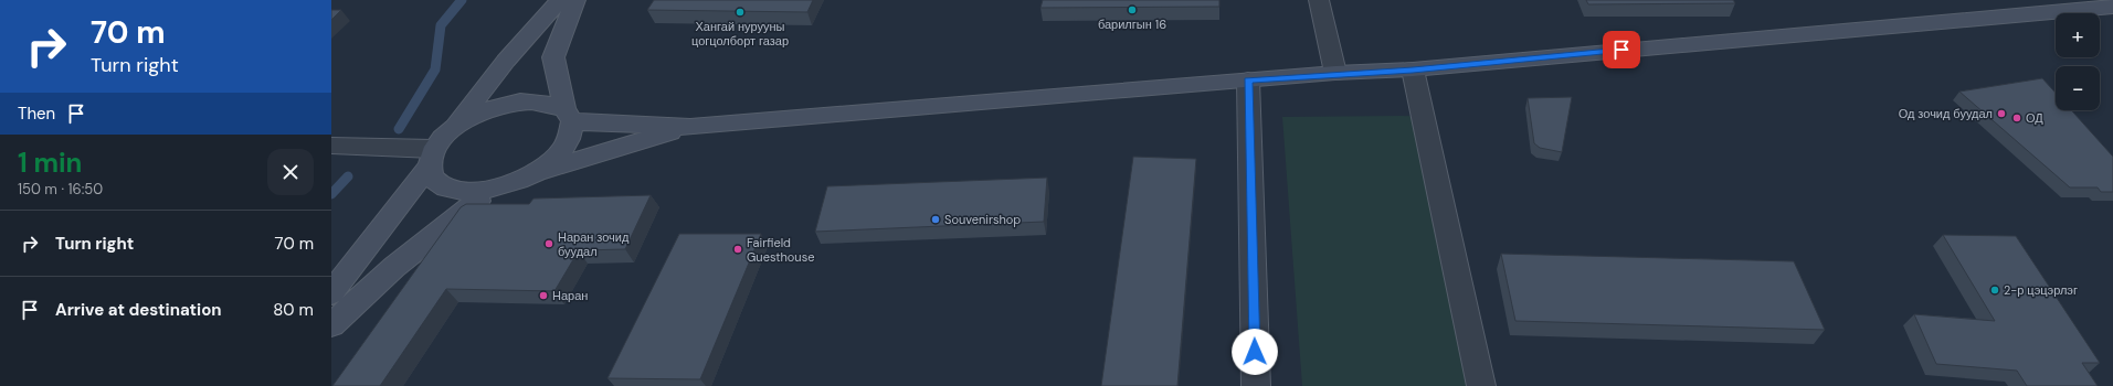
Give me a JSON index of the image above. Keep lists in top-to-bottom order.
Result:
{
  "places": [
    "барилгын 16",
    "Хангай нурууны цогцолборт газар",
    "Од зочид буудал",
    "ОД",
    "Souvenirshop",
    "Наран зочид буудал",
    "Fairfield Guesthouse",
    "2-р цэцэрлэг",
    "Наран"
  ],
  "page": {
    "turn": ["70 m", "Turn right"],
    "map_buttons": ["+", "−"],
    "then": "Then",
    "heading": ["1 min", "150 m · 16:50"],
    "list": [
      {
        "name": "Turn right",
        "value": "70 m"
      },
      {
        "name": "Arrive at destination",
        "value": "80 m"
      }
    ]
  }
}
